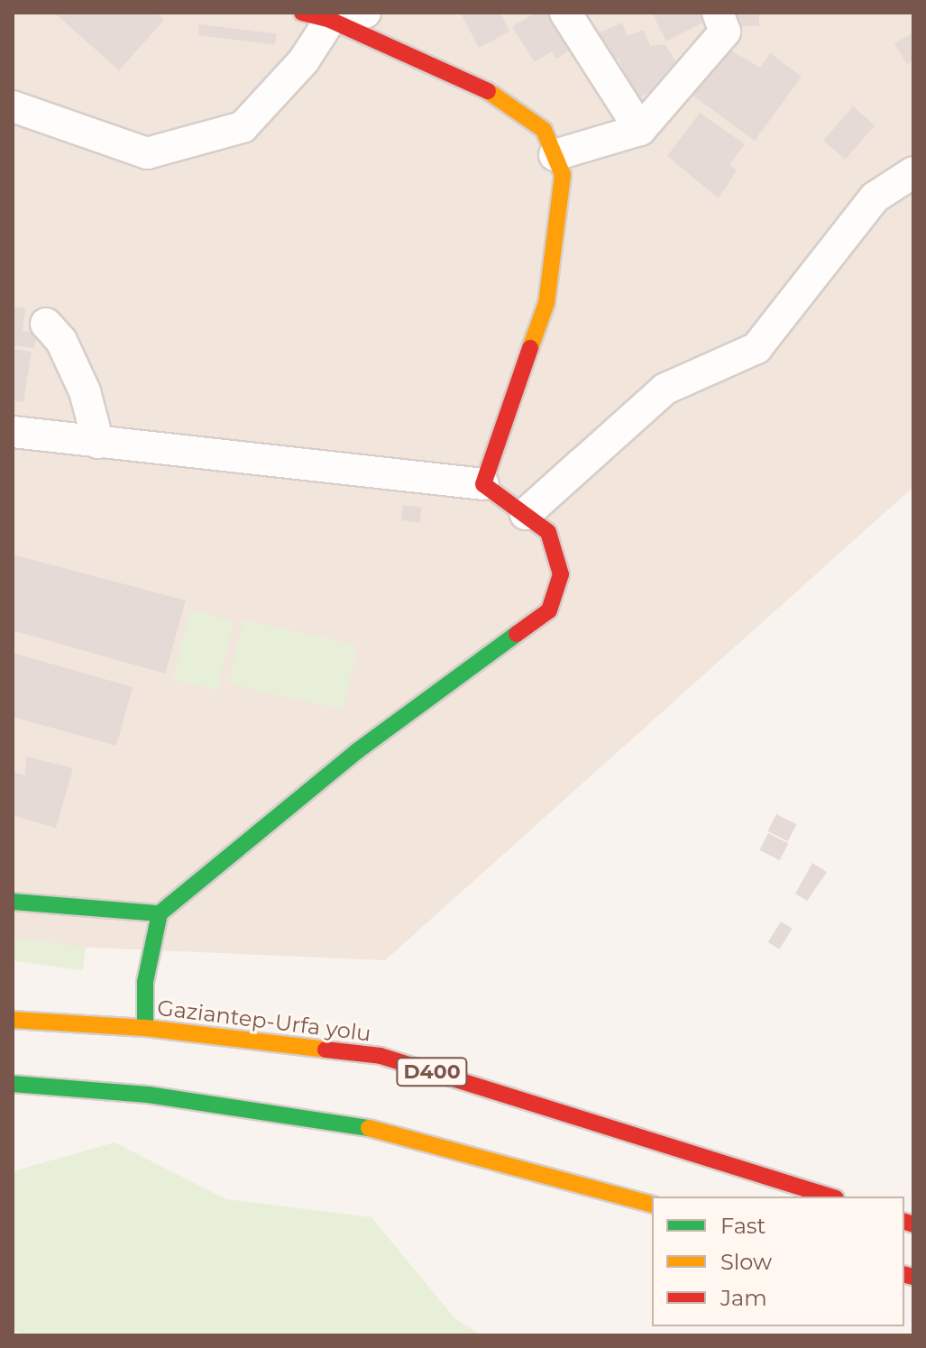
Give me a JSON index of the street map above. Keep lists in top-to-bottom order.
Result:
{
  "streets": {
    "main road": ["Gaziantep-Urfa yolu", "D400"]
  },
  "legend": ["Fast", "Slow", "Jam"]
}
